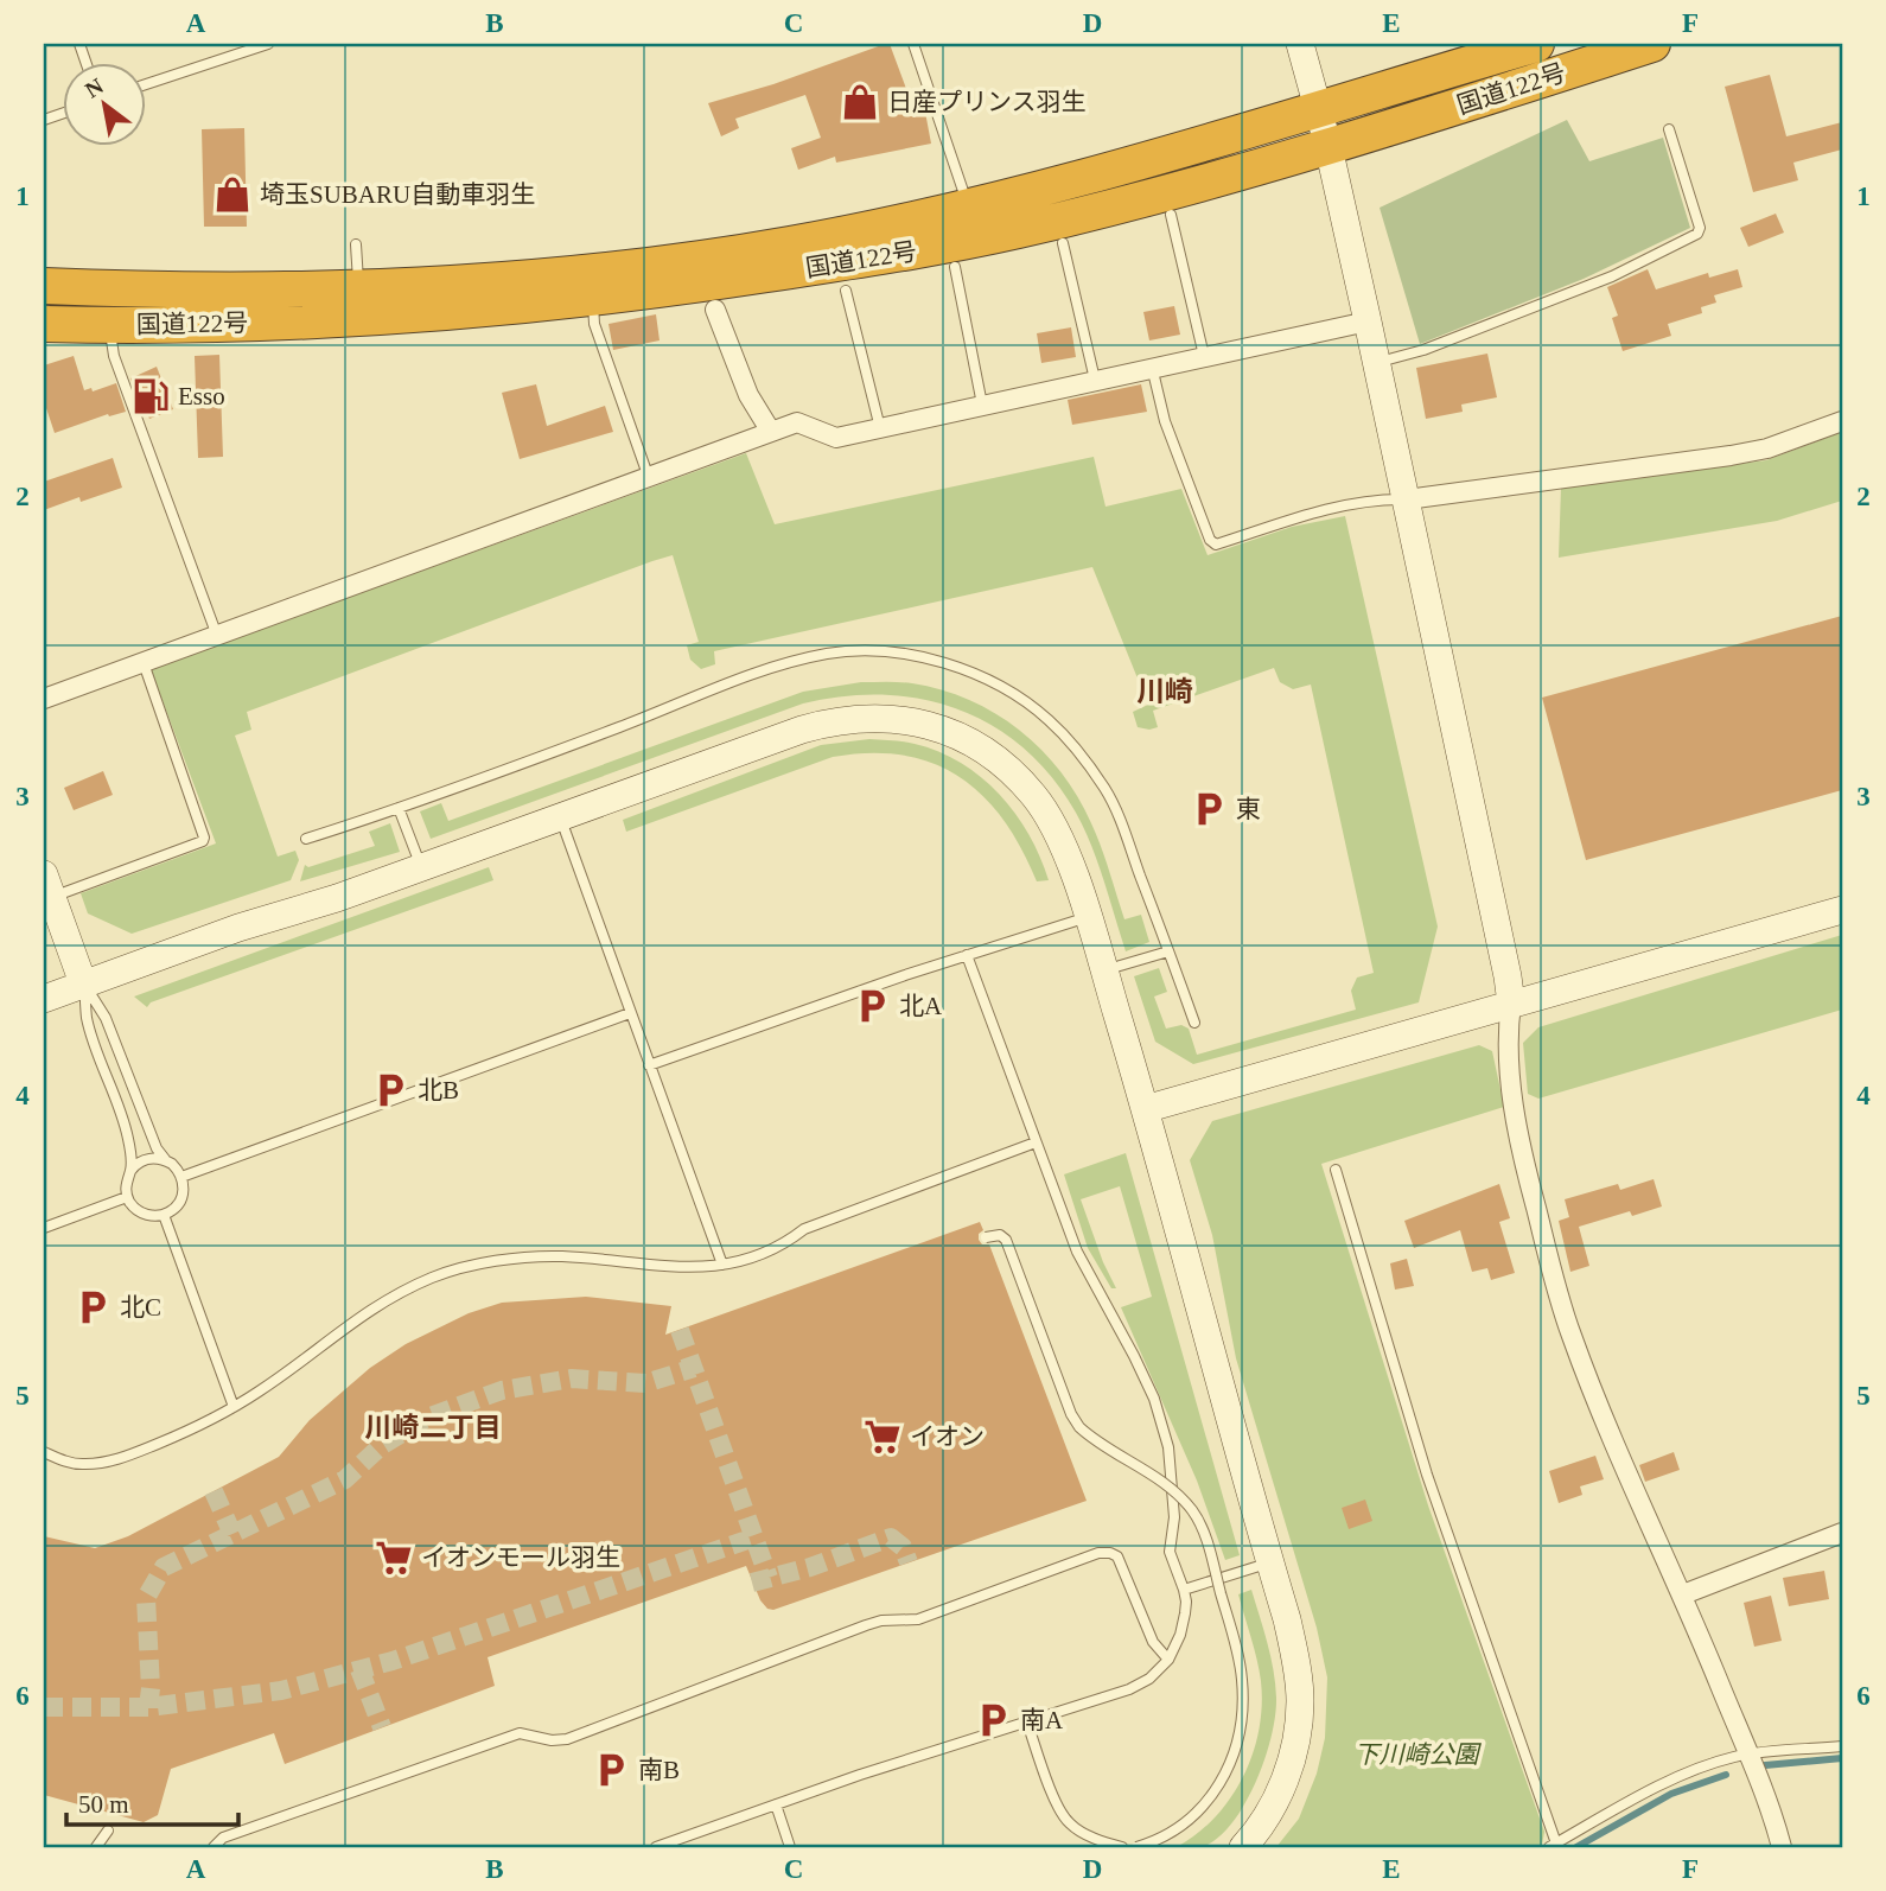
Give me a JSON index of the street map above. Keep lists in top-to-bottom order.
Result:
{
  "streets": {
    "highway": ["国道122号"]
  },
  "districts": ["川崎", "川崎二丁目"],
  "parks": ["下川崎公園"],
  "places": {
    "shop": ["日産プリンス羽生", "埼玉SUBARU自動車羽生"],
    "fuel station": ["Esso"],
    "parking": [
      "東",
      "北A",
      "北B",
      "北C",
      "南A",
      "南B"
    ],
    "supermarket": ["イオン", "イオンモール羽生"]
  },
  "scale_bar": "50 m",
  "north": "top left",
  "grid": {
    "columns": [
      "A",
      "B",
      "C",
      "D",
      "E",
      "F"
    ],
    "rows": [
      "1",
      "2",
      "3",
      "4",
      "5",
      "6"
    ]
  }
}
